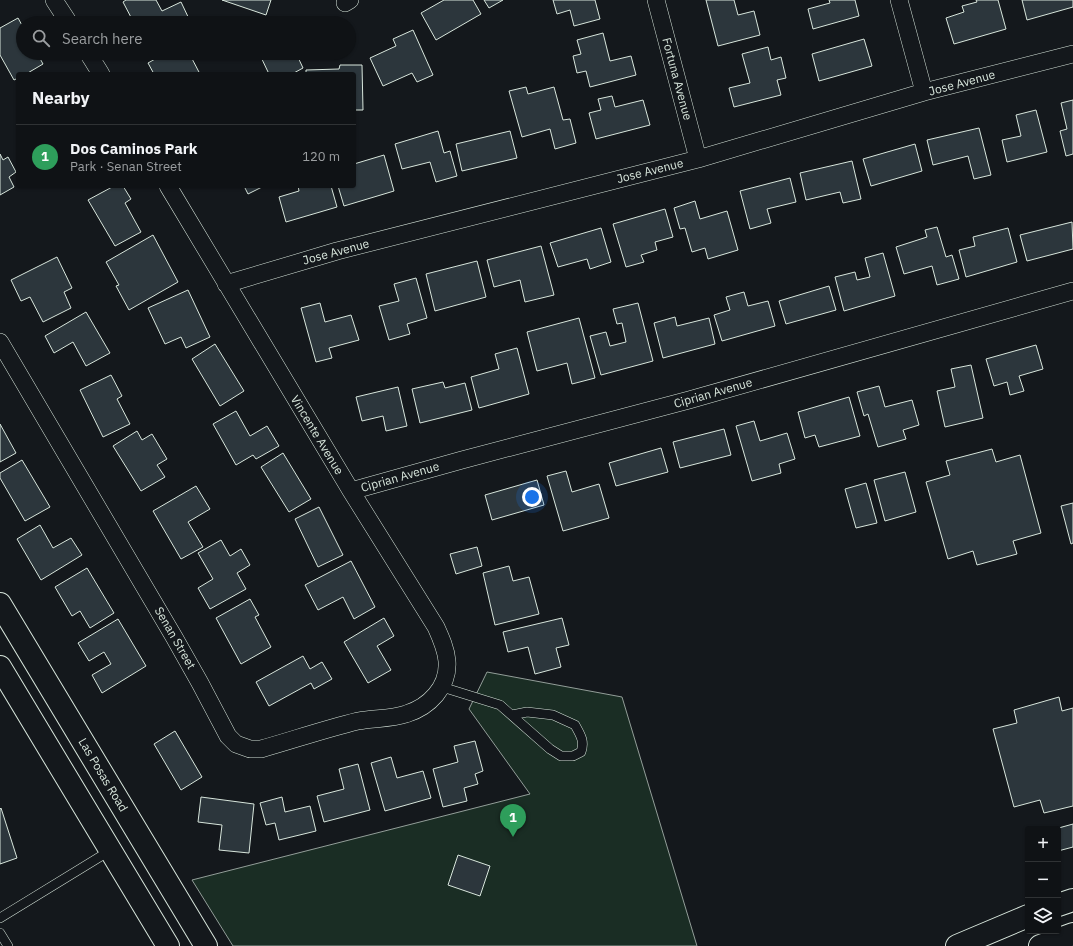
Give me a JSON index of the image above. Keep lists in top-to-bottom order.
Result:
{
  "streets": {
    "main road": ["Las Posas Road"],
    "street": [
      "Fortuna Avenue",
      "Jose Avenue",
      "Ciprian Avenue",
      "Vincente Avenue",
      "Senan Street"
    ]
  },
  "crossings": [
    ["Fortuna Avenue", "Jose Avenue"],
    ["Jose Avenue", "Vincente Avenue"],
    ["Ciprian Avenue", "Vincente Avenue"],
    ["Vincente Avenue", "Senan Street"]
  ],
  "page": {
    "search": "Search here",
    "heading": "Nearby",
    "list": [
      {
        "mark": "1",
        "name": "Dos Caminos Park",
        "note": "Park · Senan Street",
        "value": "120 m"
      }
    ],
    "pins": "1",
    "map_buttons": ["+", "−"]
  }
}
